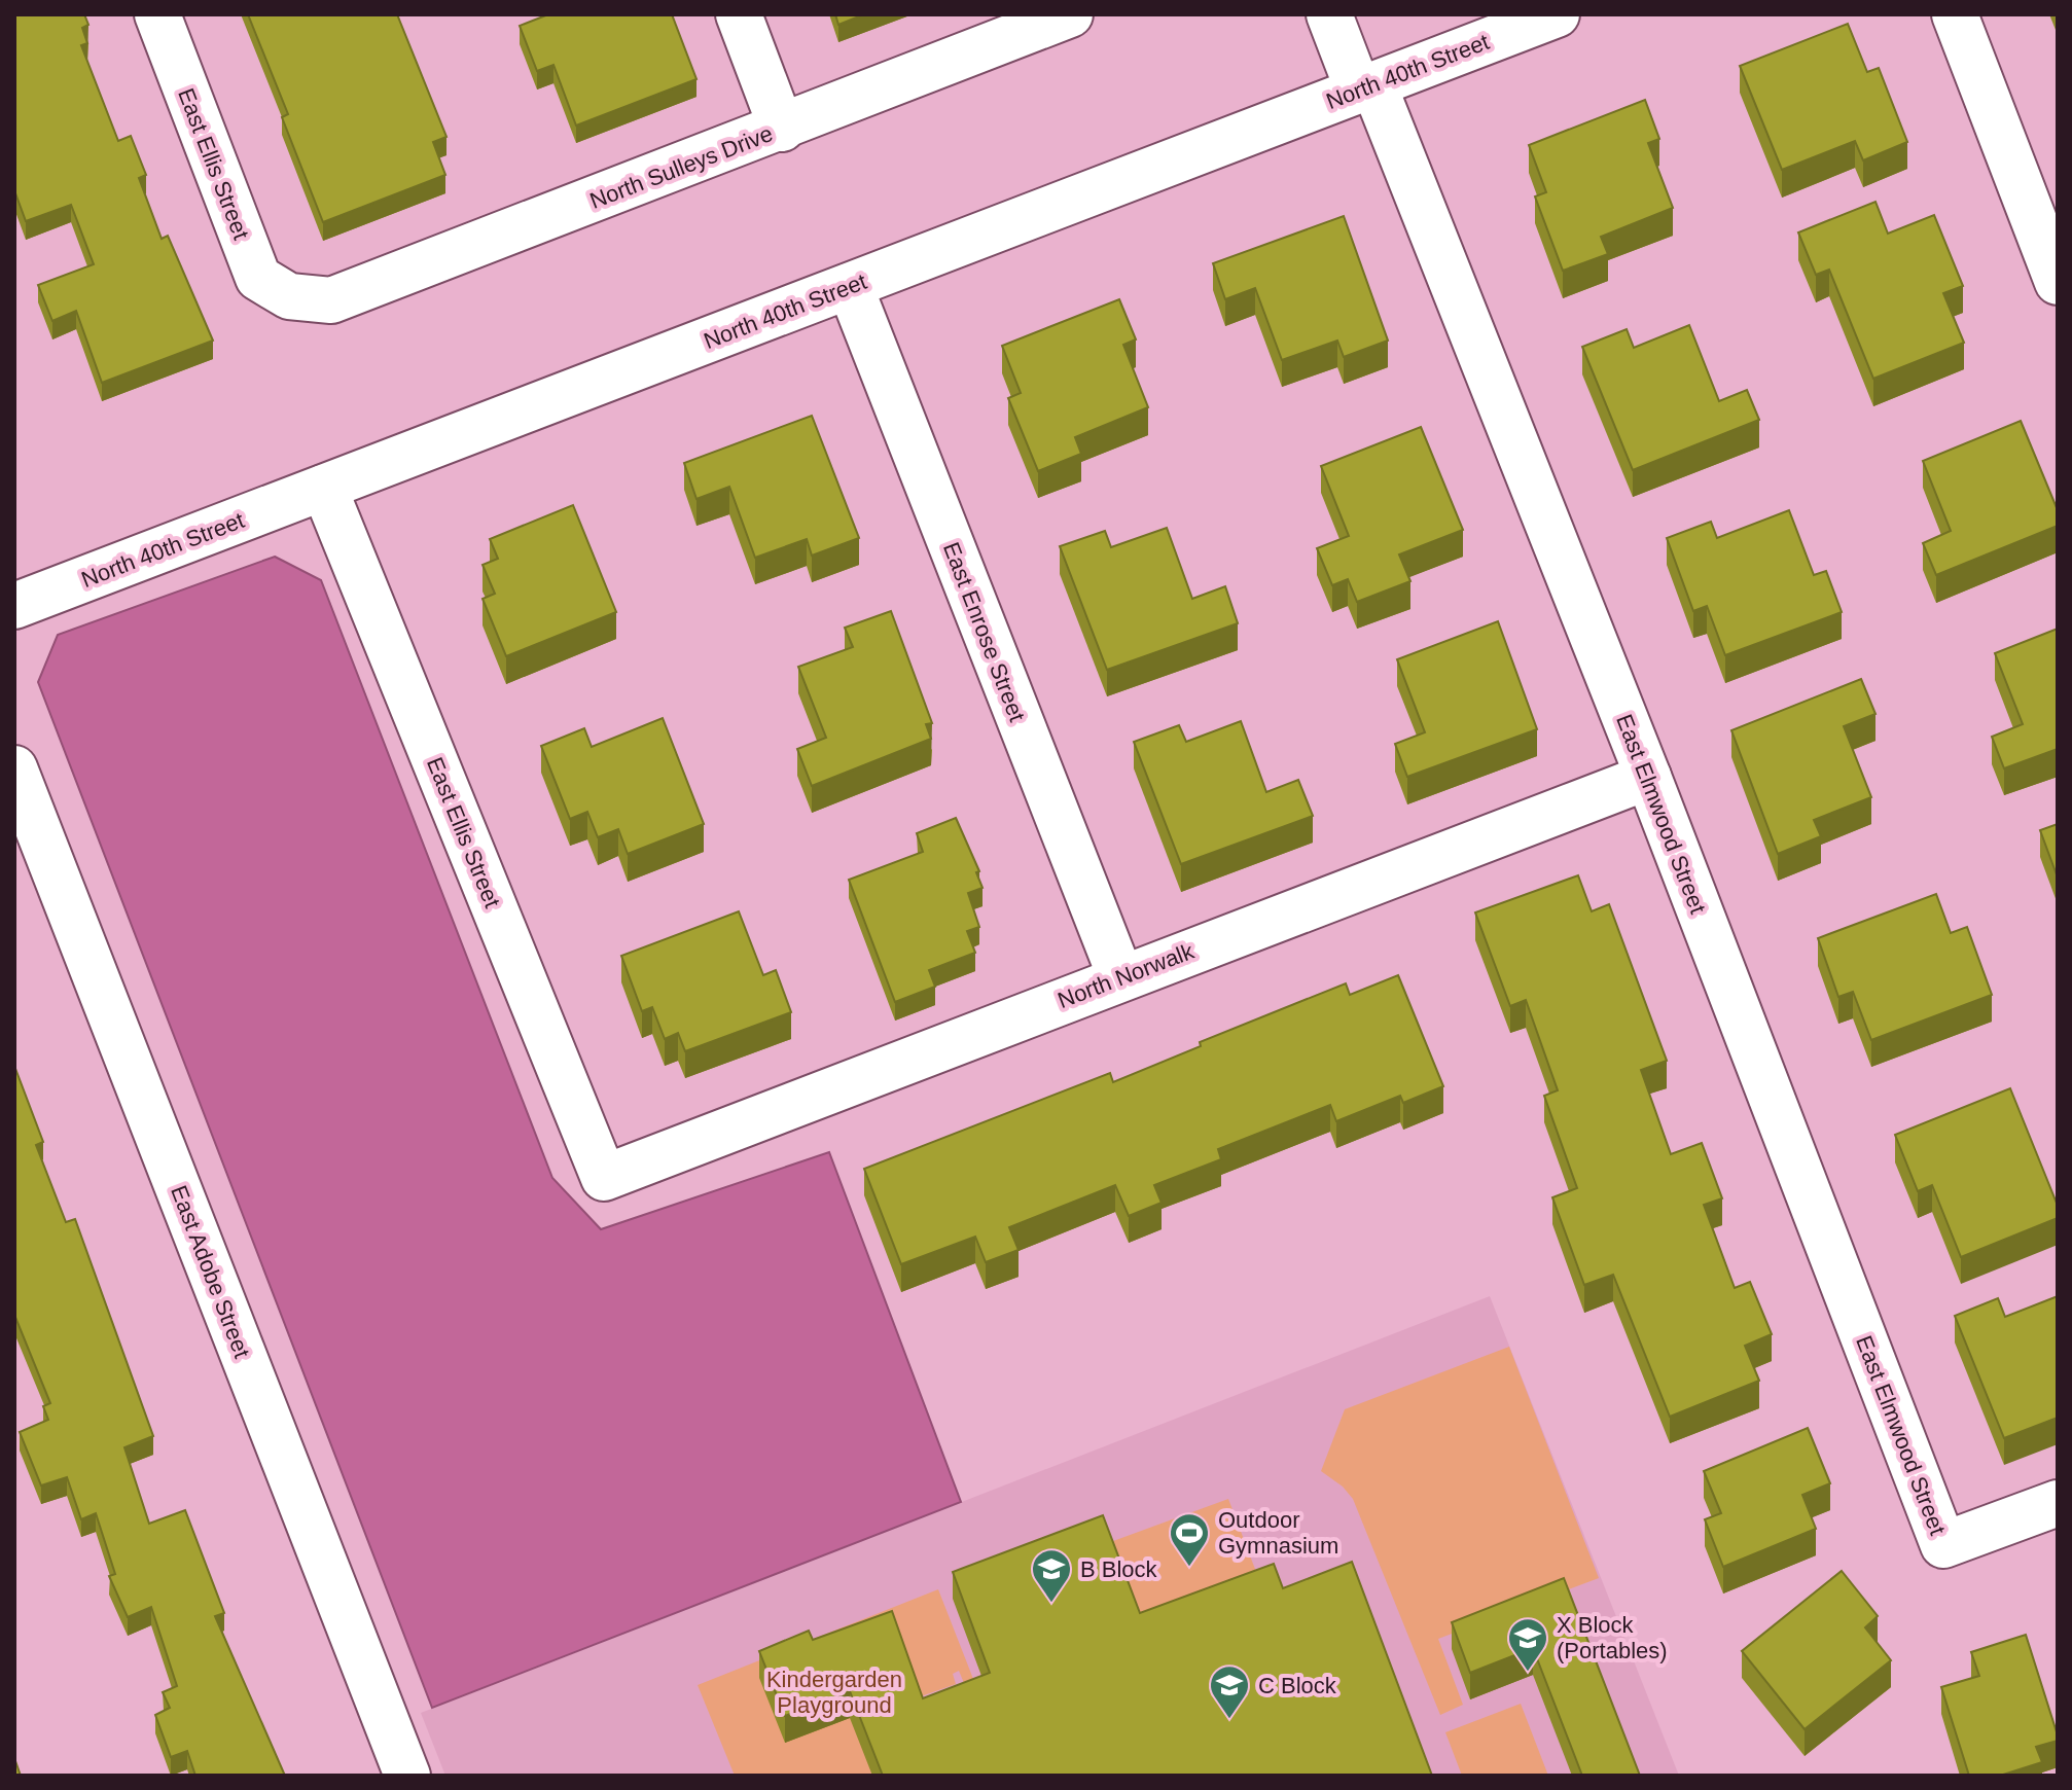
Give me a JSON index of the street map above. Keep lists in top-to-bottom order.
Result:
{
  "streets": {
    "street": [
      "North 40th Street",
      "East Ellis Street",
      "North Sulleys Drive",
      "East Enrose Street",
      "East Elmwood Street",
      "North Norwalk",
      "East Adobe Street"
    ]
  },
  "crossings": [
    ["North 40th Street", "East Ellis Street"],
    ["North 40th Street", "East Enrose Street"],
    ["North 40th Street", "East Elmwood Street"],
    ["East Ellis Street", "North Sulleys Drive"],
    ["East Ellis Street", "North Norwalk"],
    ["East Enrose Street", "North Norwalk"],
    ["East Elmwood Street", "North Norwalk"]
  ],
  "parks": ["Kindergarden Playground"],
  "places": {
    "sports": ["Outdoor Gymnasium"],
    "school or university": ["B Block", "X Block (Portables)", "C Block"]
  }
}
